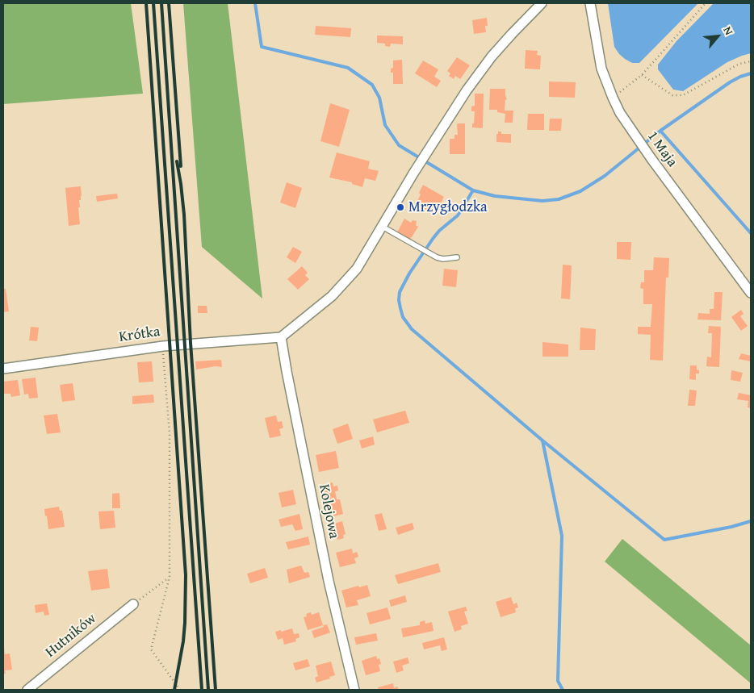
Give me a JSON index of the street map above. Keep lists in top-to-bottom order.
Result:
{
  "streets": {
    "street": [
      "1 Maja",
      "Krótka",
      "Kolejowa",
      "Hutników"
    ]
  },
  "crossings": [
    ["Krótka", "Kolejowa"]
  ],
  "places": ["Mrzygłodzka"],
  "north": "top right"
}
